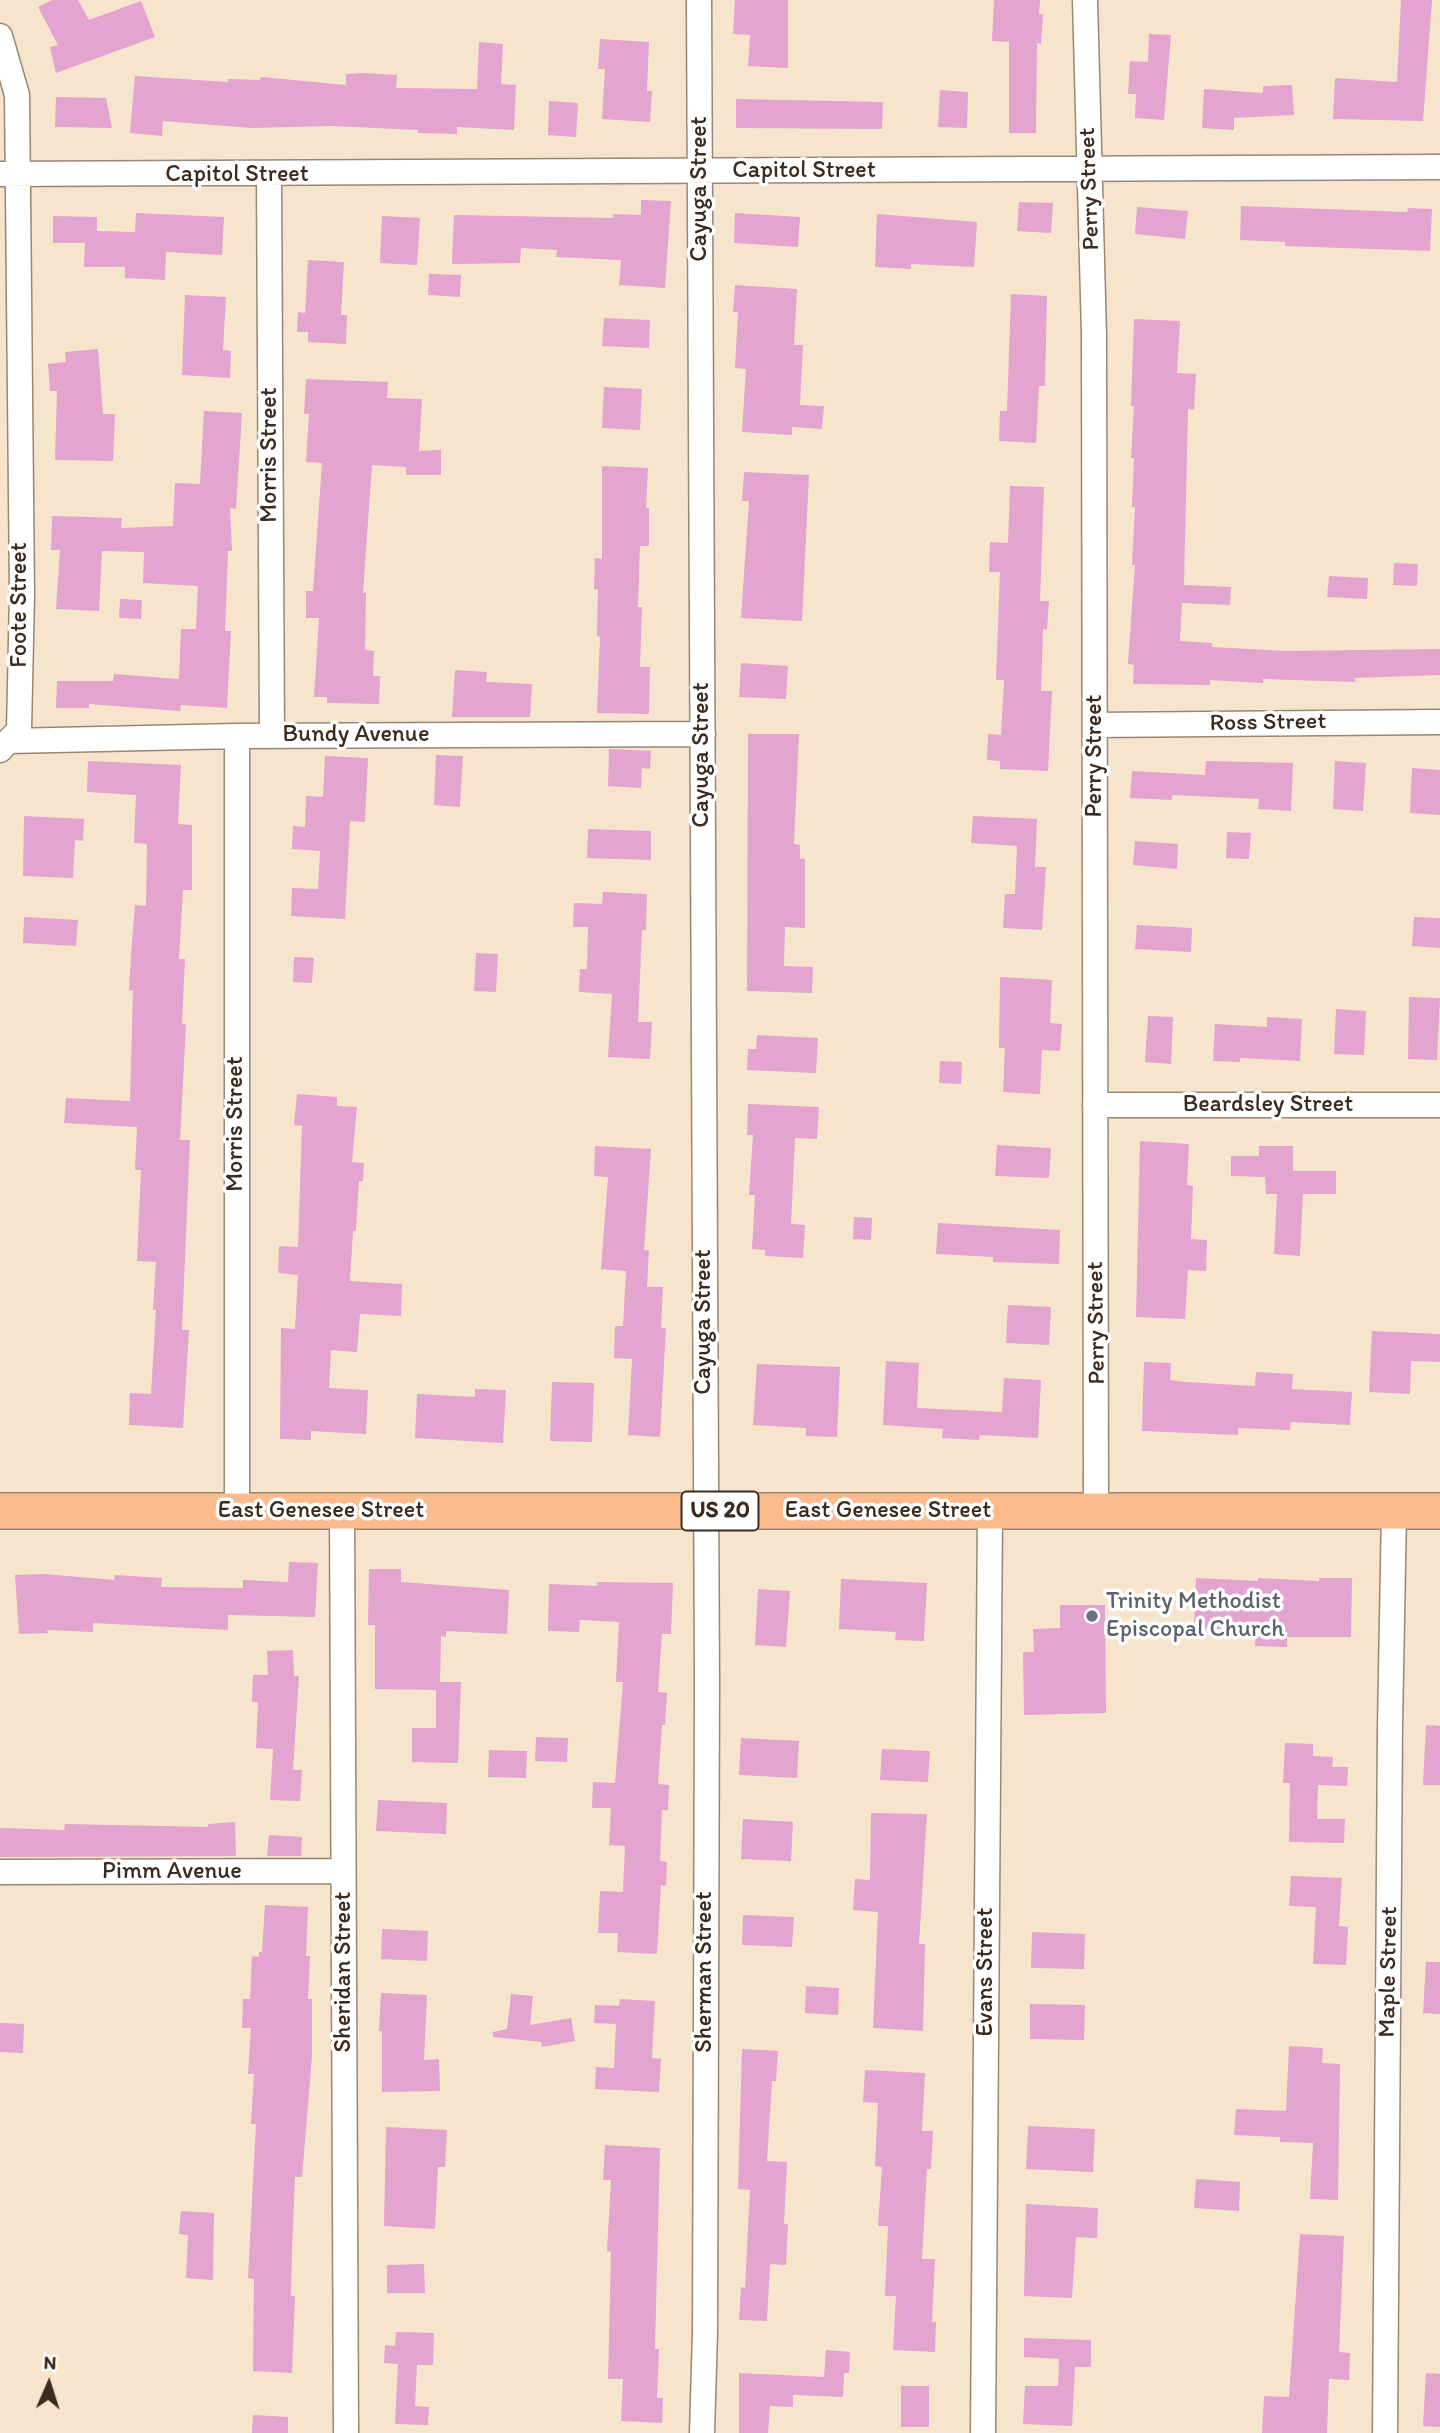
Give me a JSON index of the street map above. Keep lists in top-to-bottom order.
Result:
{
  "streets": {
    "highway": ["East Genesee Street", "US 20"],
    "street": [
      "Capitol Street",
      "Cayuga Street",
      "Perry Street",
      "Morris Street",
      "Foote Street",
      "Ross Street",
      "Bundy Avenue",
      "Beardsley Street",
      "Pimm Avenue",
      "Sheridan Street",
      "Sherman Street",
      "Evans Street",
      "Maple Street"
    ]
  },
  "crossings": [
    ["Capitol Street", "Cayuga Street"],
    ["Capitol Street", "Perry Street"],
    ["Capitol Street", "Morris Street"],
    ["Capitol Street", "Foote Street"],
    ["Cayuga Street", "Bundy Avenue"],
    ["Cayuga Street", "East Genesee Street"],
    ["Cayuga Street", "Sherman Street"],
    ["Perry Street", "Ross Street"],
    ["Perry Street", "Beardsley Street"],
    ["Perry Street", "East Genesee Street"],
    ["Morris Street", "Bundy Avenue"],
    ["Morris Street", "East Genesee Street"],
    ["Foote Street", "Bundy Avenue"],
    ["East Genesee Street", "Sheridan Street"],
    ["East Genesee Street", "Sherman Street"],
    ["East Genesee Street", "Evans Street"],
    ["East Genesee Street", "Maple Street"],
    ["Pimm Avenue", "Sheridan Street"]
  ],
  "places": ["Trinity Methodist Episcopal Church"],
  "north": "top"
}
